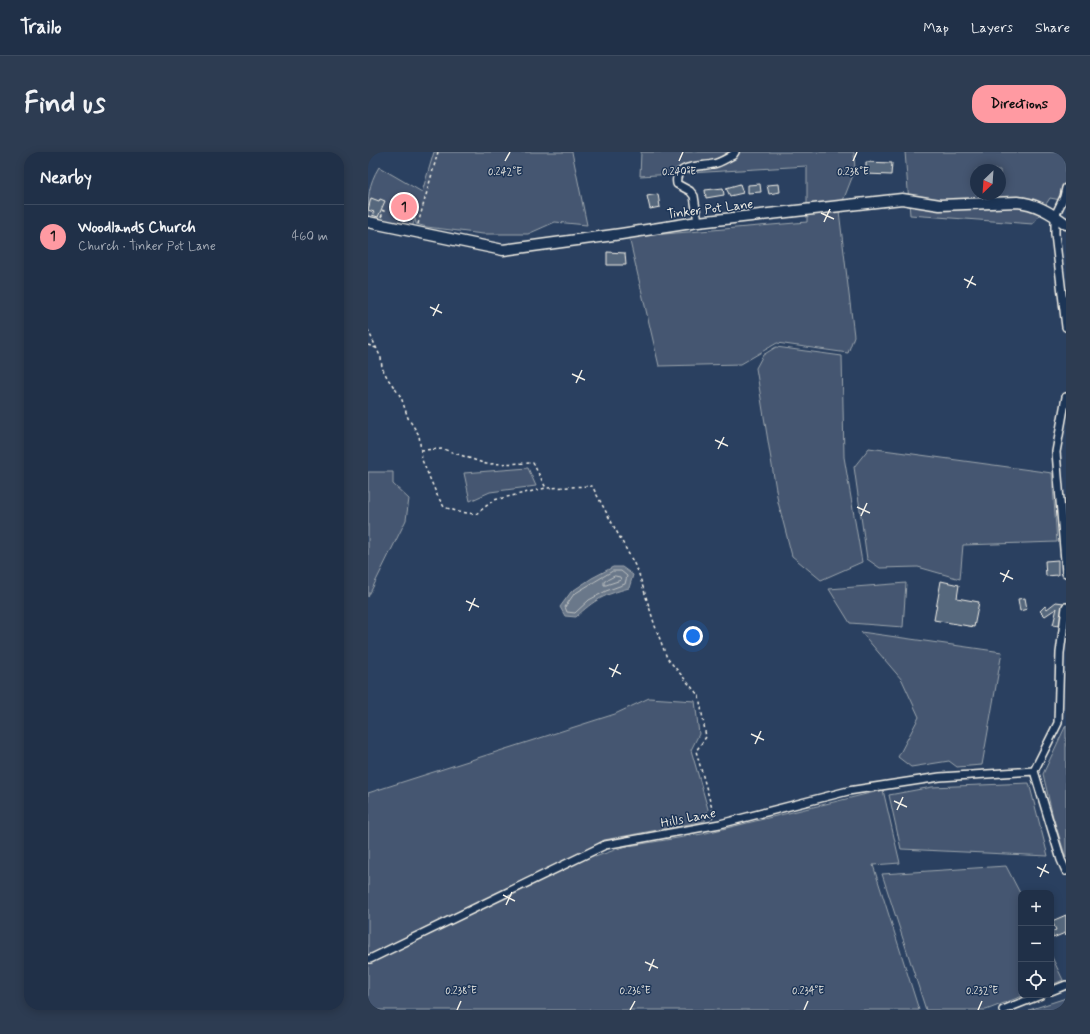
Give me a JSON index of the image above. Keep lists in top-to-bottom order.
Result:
{
  "streets": {
    "street": ["Tinker Pot Lane", "Hills Lane"]
  },
  "north": "bottom left",
  "page": {
    "header": "Trailo",
    "nav": ["Map", "Layers", "Share"],
    "buttons": "Directions",
    "title": "Find us",
    "heading": "Nearby",
    "pins": "1",
    "list": [
      {
        "mark": "1",
        "name": "Woodlands Church",
        "note": "Church · Tinker Pot Lane",
        "value": "460 m"
      }
    ],
    "map_buttons": ["+", "−"]
  },
  "coordinates": [
    "0.242°E",
    "0.240°E",
    "0.238°E",
    "0.236°E",
    "0.234°E",
    "0.232°E"
  ]
}
